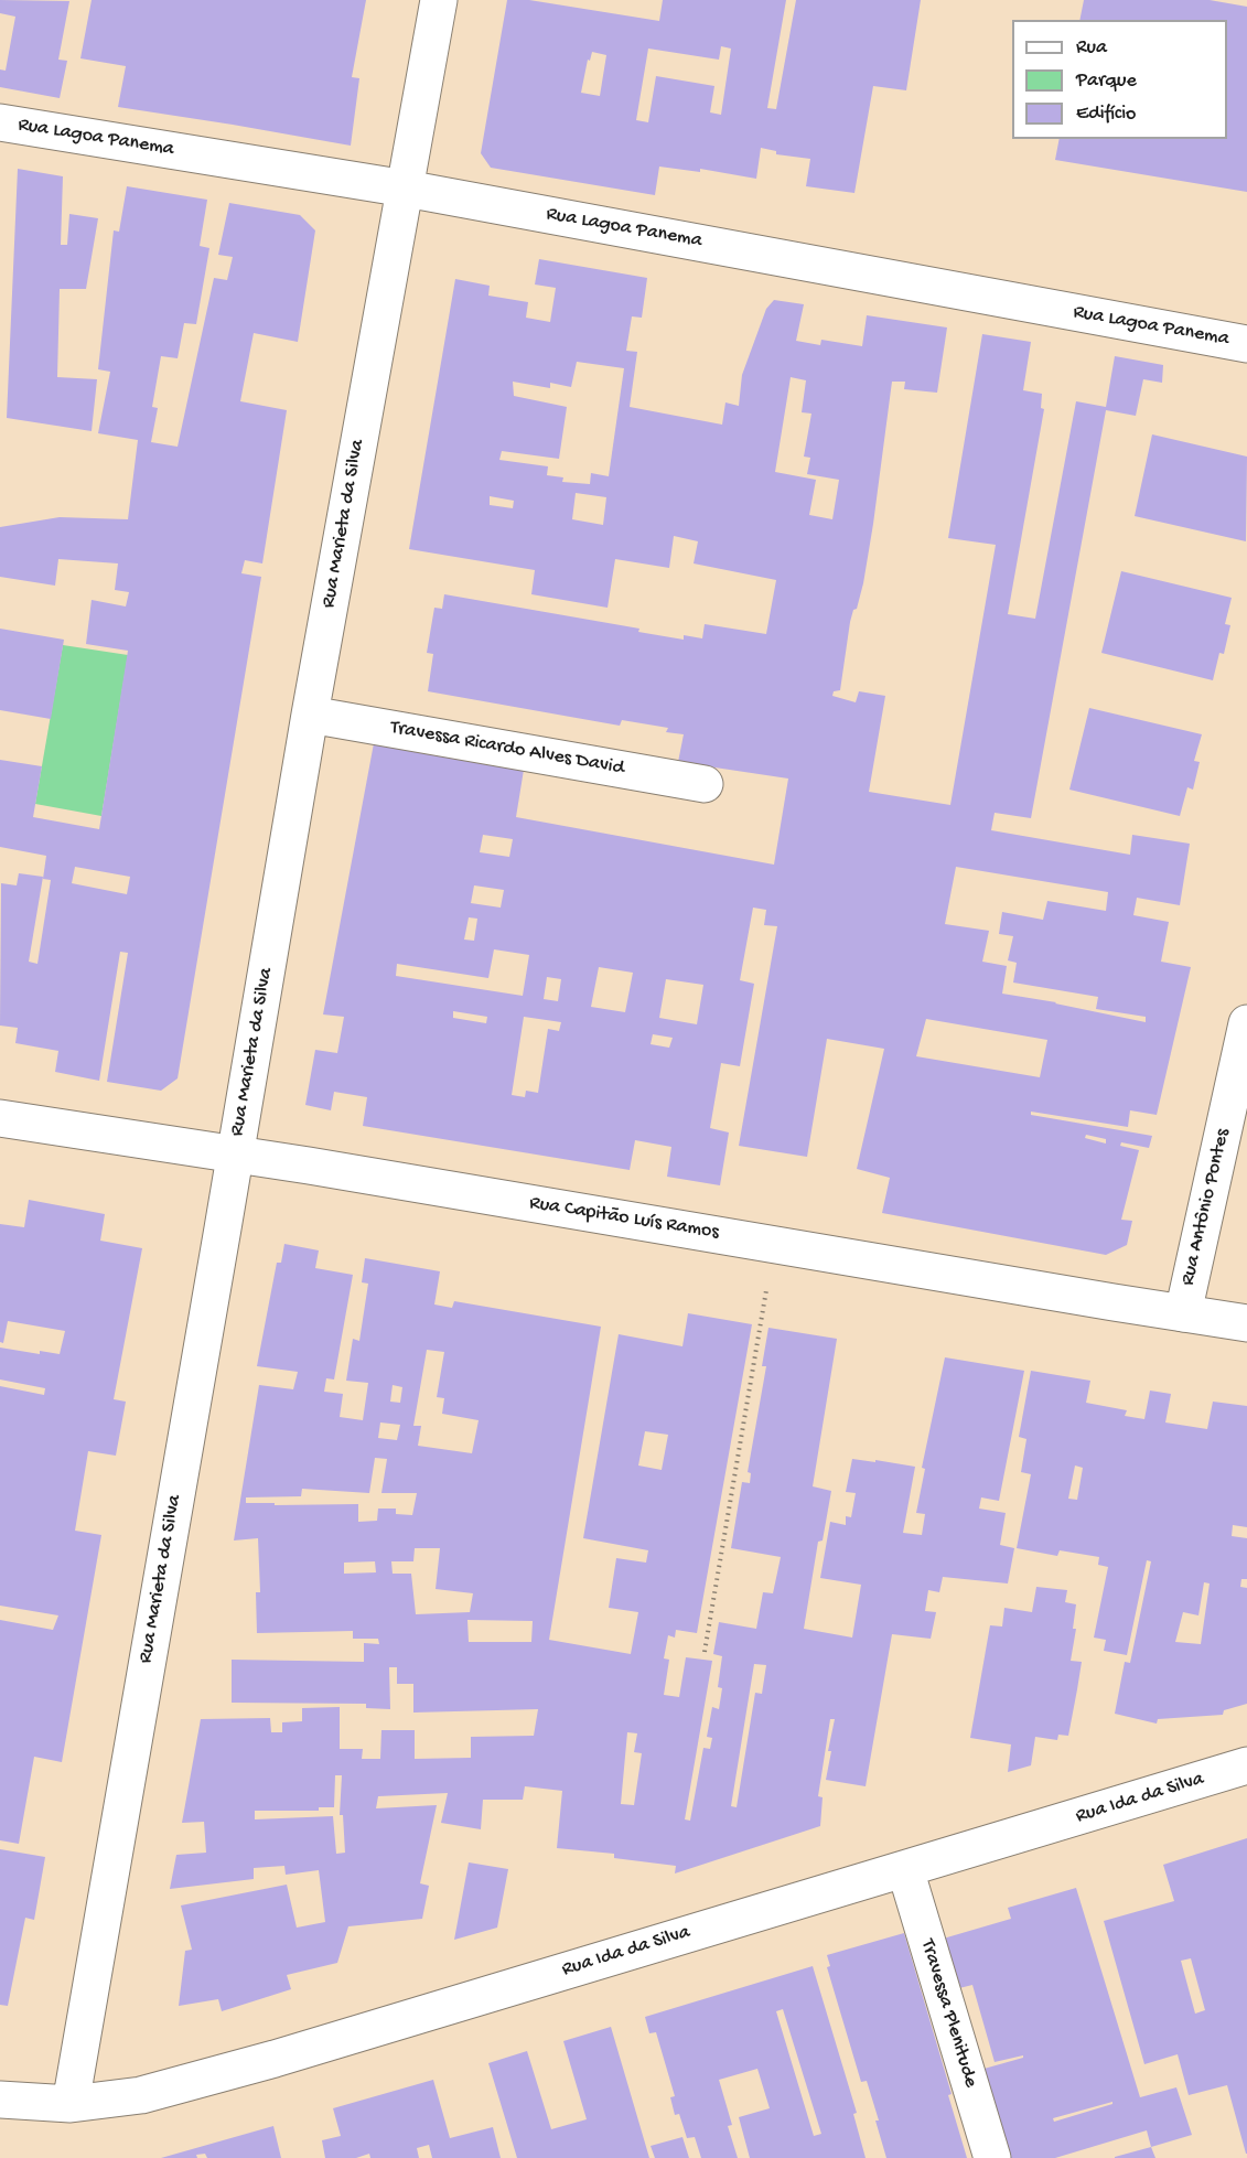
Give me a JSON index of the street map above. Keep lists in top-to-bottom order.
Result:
{
  "streets": {
    "street": [
      "Rua Lagoa Panema",
      "Rua Marieta da Silva",
      "Travessa Ricardo Alves David",
      "Rua Antônio Pontes",
      "Rua Capitão Luís Ramos",
      "Rua Ida da Silva",
      "Travessa Plenitude"
    ]
  },
  "crossings": [
    ["Rua Lagoa Panema", "Rua Marieta da Silva"],
    ["Rua Marieta da Silva", "Travessa Ricardo Alves David"],
    ["Rua Marieta da Silva", "Rua Capitão Luís Ramos"],
    ["Rua Marieta da Silva", "Rua Ida da Silva"],
    ["Rua Antônio Pontes", "Rua Capitão Luís Ramos"],
    ["Rua Ida da Silva", "Travessa Plenitude"]
  ],
  "legend": ["Rua", "Parque", "Edifício"]
}
